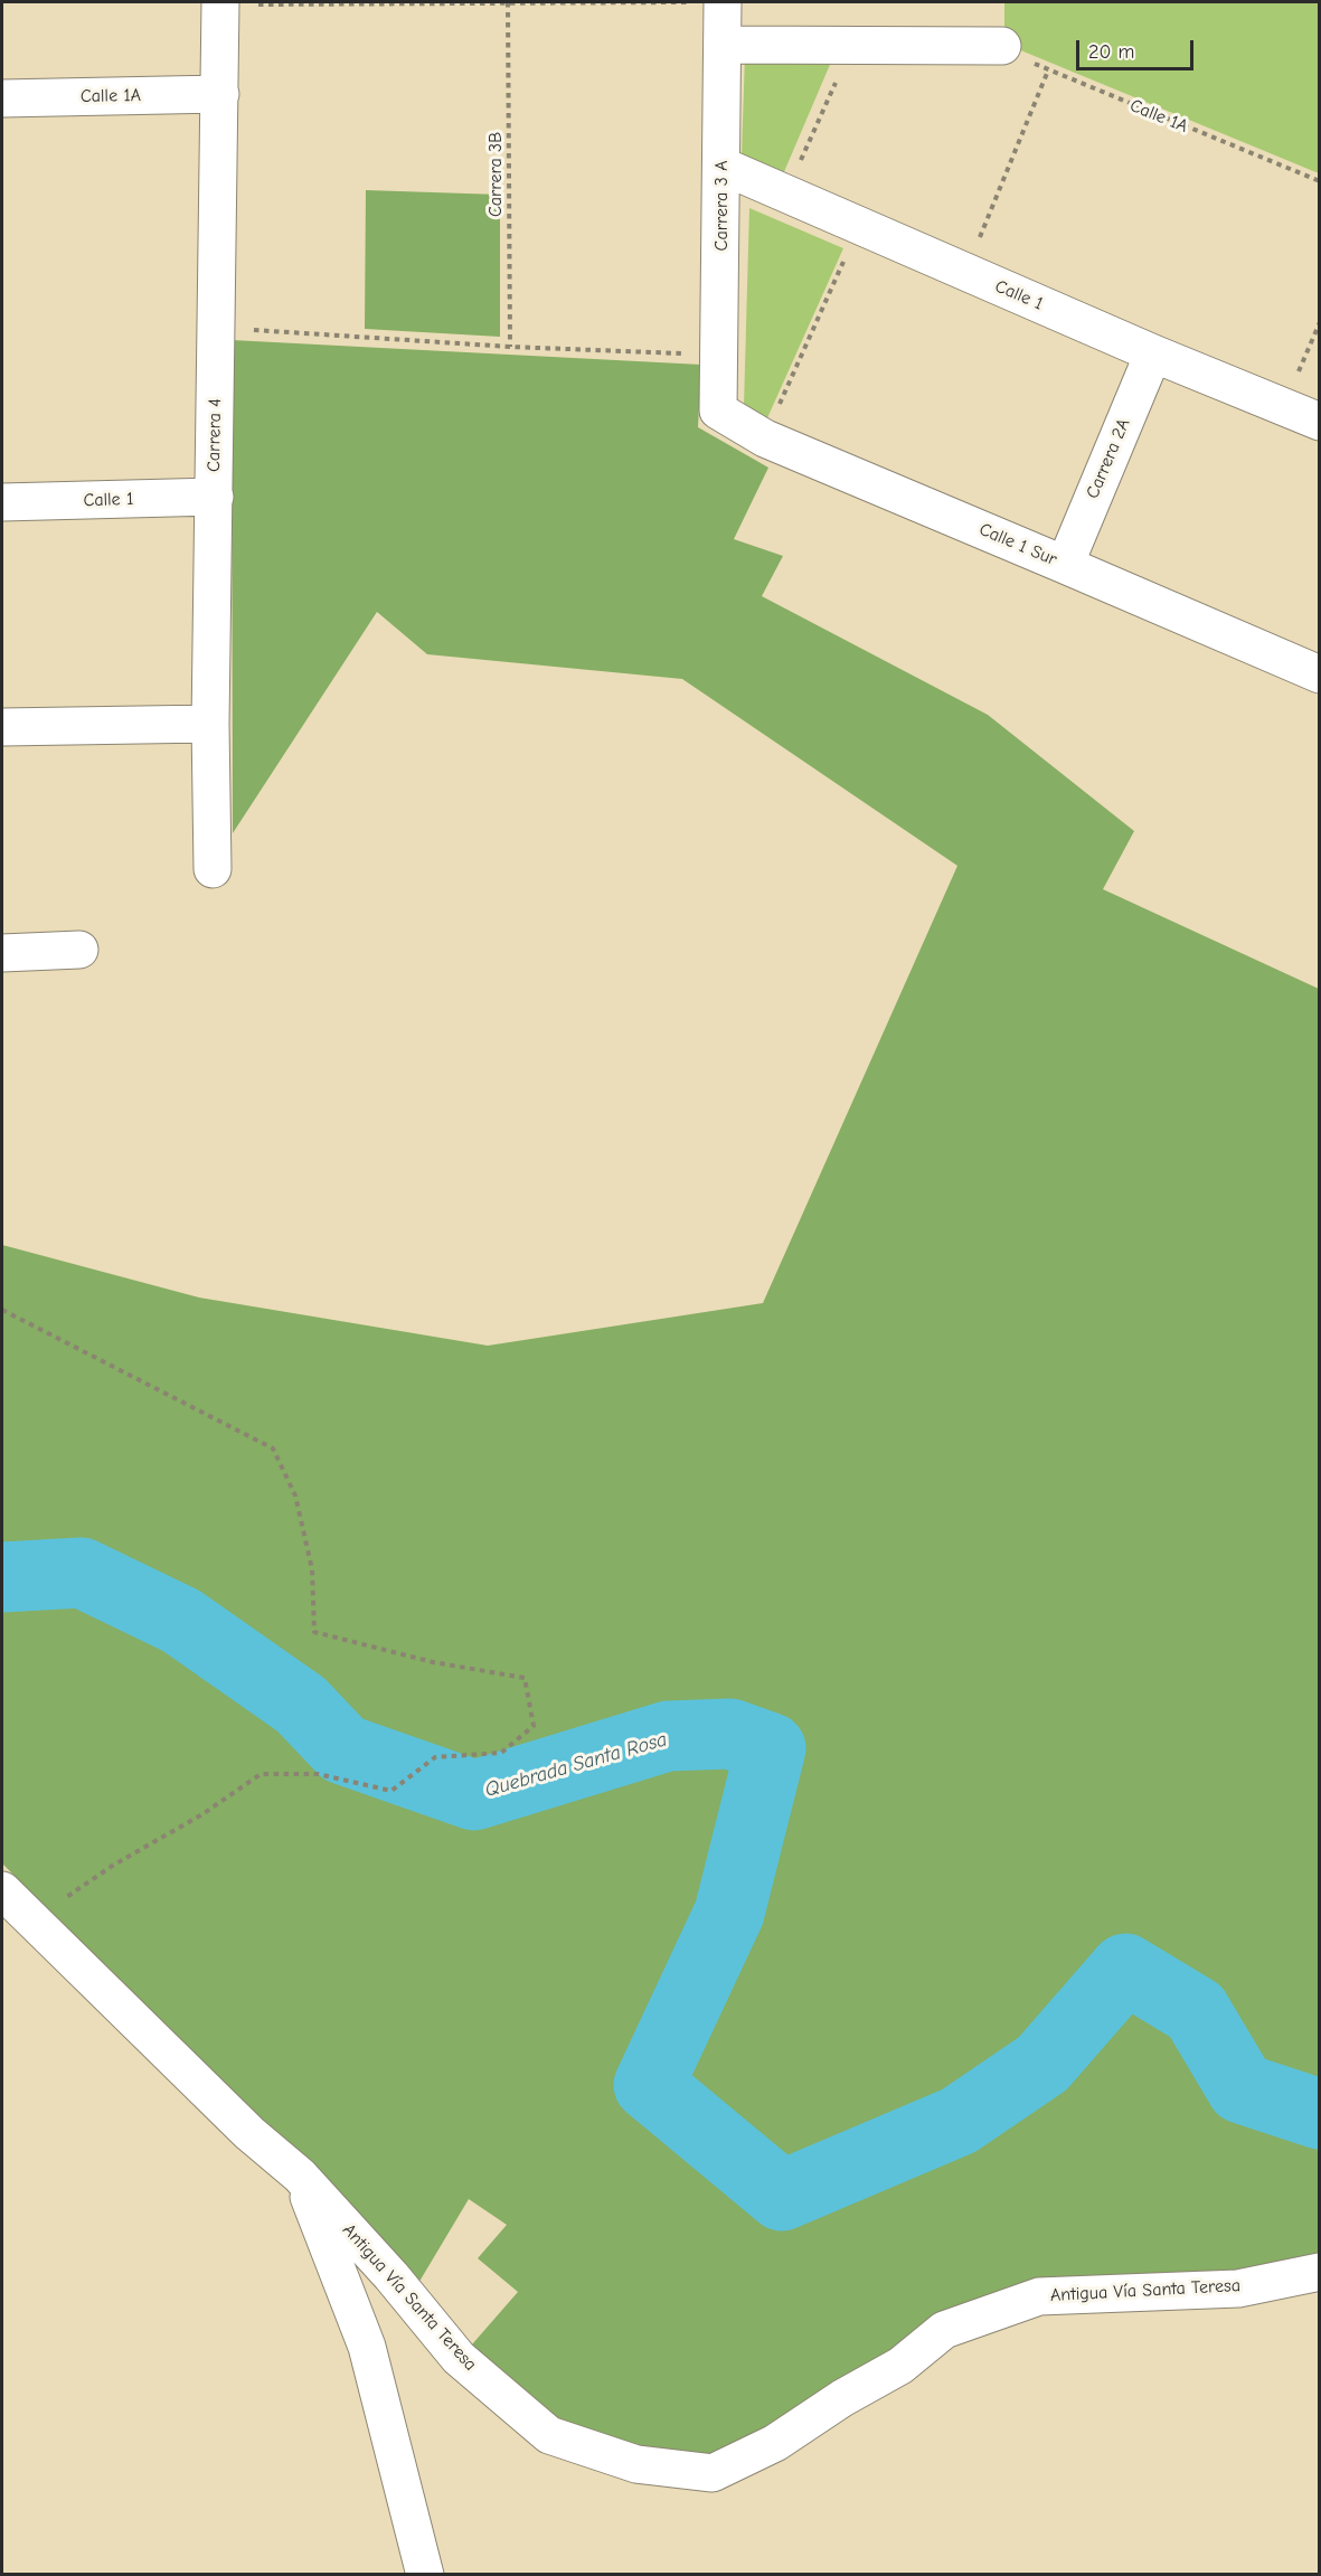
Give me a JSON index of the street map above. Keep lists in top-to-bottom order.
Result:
{
  "streets": {
    "street": [
      "Calle 1A",
      "Carrera 3 A",
      "Calle 1",
      "Carrera 4",
      "Carrera 2A",
      "Calle 1 Sur",
      "Antigua Vía Santa Teresa"
    ],
    "path": ["Carrera 3B"]
  },
  "crossings": [
    ["Calle 1A", "Carrera 4"],
    ["Carrera 3 A", "Calle 1"],
    ["Carrera 3 A", "Calle 1 Sur"],
    ["Calle 1", "Carrera 4"],
    ["Calle 1", "Carrera 2A"],
    ["Carrera 2A", "Calle 1 Sur"]
  ],
  "water": ["Quebrada Santa Rosa"],
  "scale_bar": "20 m"
}
